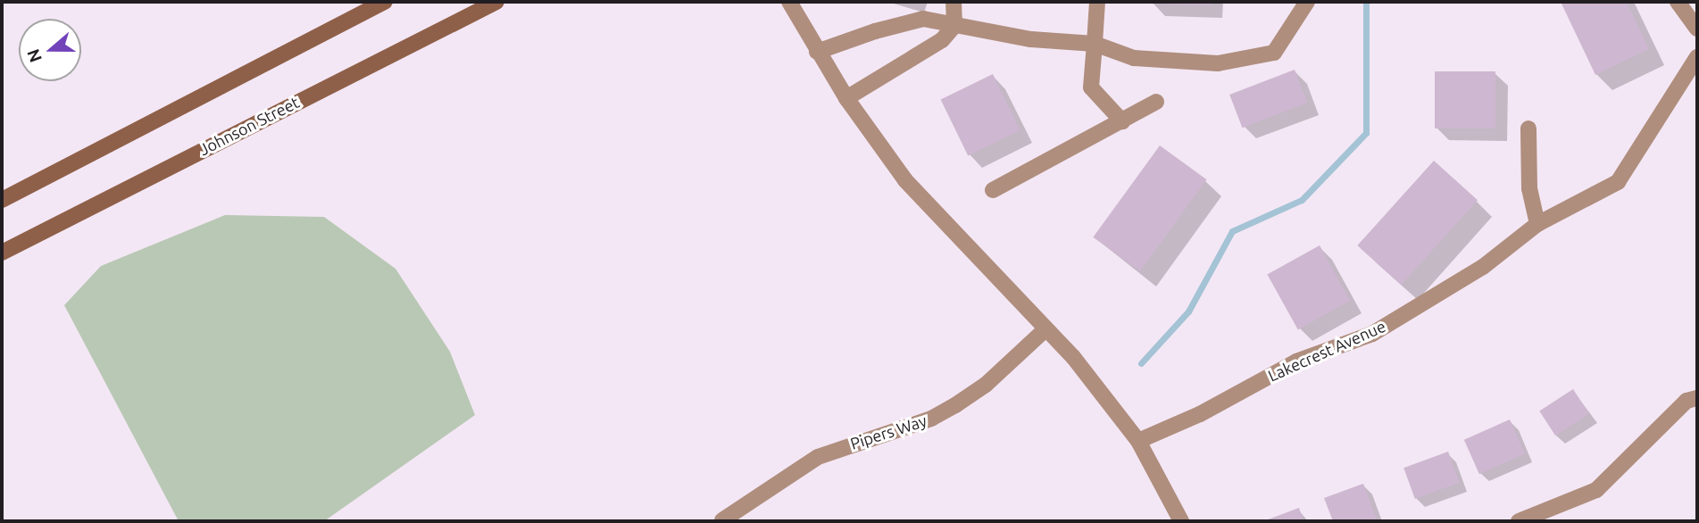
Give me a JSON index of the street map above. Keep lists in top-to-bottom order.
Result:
{
  "streets": {
    "main road": ["Johnson Street"],
    "street": ["Lakecrest Avenue", "Pipers Way"]
  },
  "north": "left"
}
